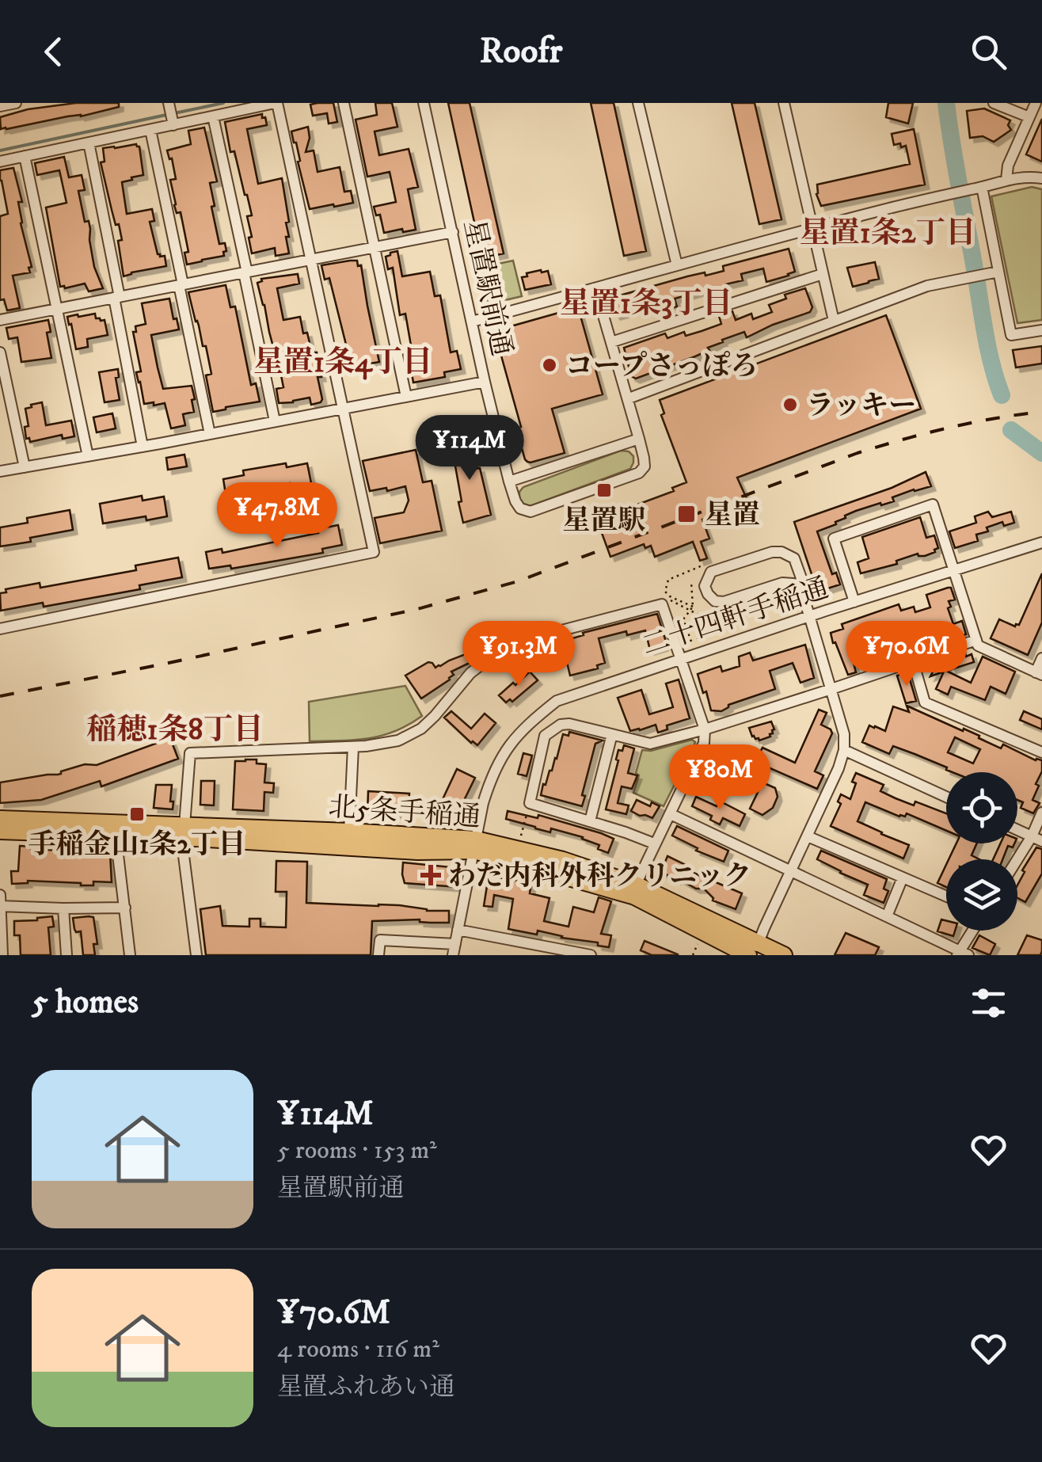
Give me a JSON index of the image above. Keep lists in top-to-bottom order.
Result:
{
  "streets": {
    "highway": ["北5条手稲通"],
    "street": ["星置駅前通", "二十四軒手稲通"]
  },
  "crossings": [
    ["二十四軒手稲通", "北5条手稲通"]
  ],
  "districts": [
    "星置1条2丁目",
    "星置1条3丁目",
    "星置1条4丁目",
    "稲穂1条8丁目"
  ],
  "places": {
    "other": ["コープさっぽろ", "ラッキー"],
    "transit": ["星置駅", "星置", "手稲金山1条2丁目"],
    "health": ["わだ内科外科クリニック"]
  },
  "page": {
    "header": "Roofr",
    "price": [
      "¥114M",
      "¥47.8M",
      "¥91.3M",
      "¥70.6M",
      "¥80M"
    ],
    "heading": "5 homes",
    "list": [
      {
        "name": "¥114M",
        "note": "5 rooms · 153 m² · 星置駅前通"
      },
      {
        "name": "¥70.6M",
        "note": "4 rooms · 116 m² · 星置ふれあい通"
      }
    ]
  }
}
